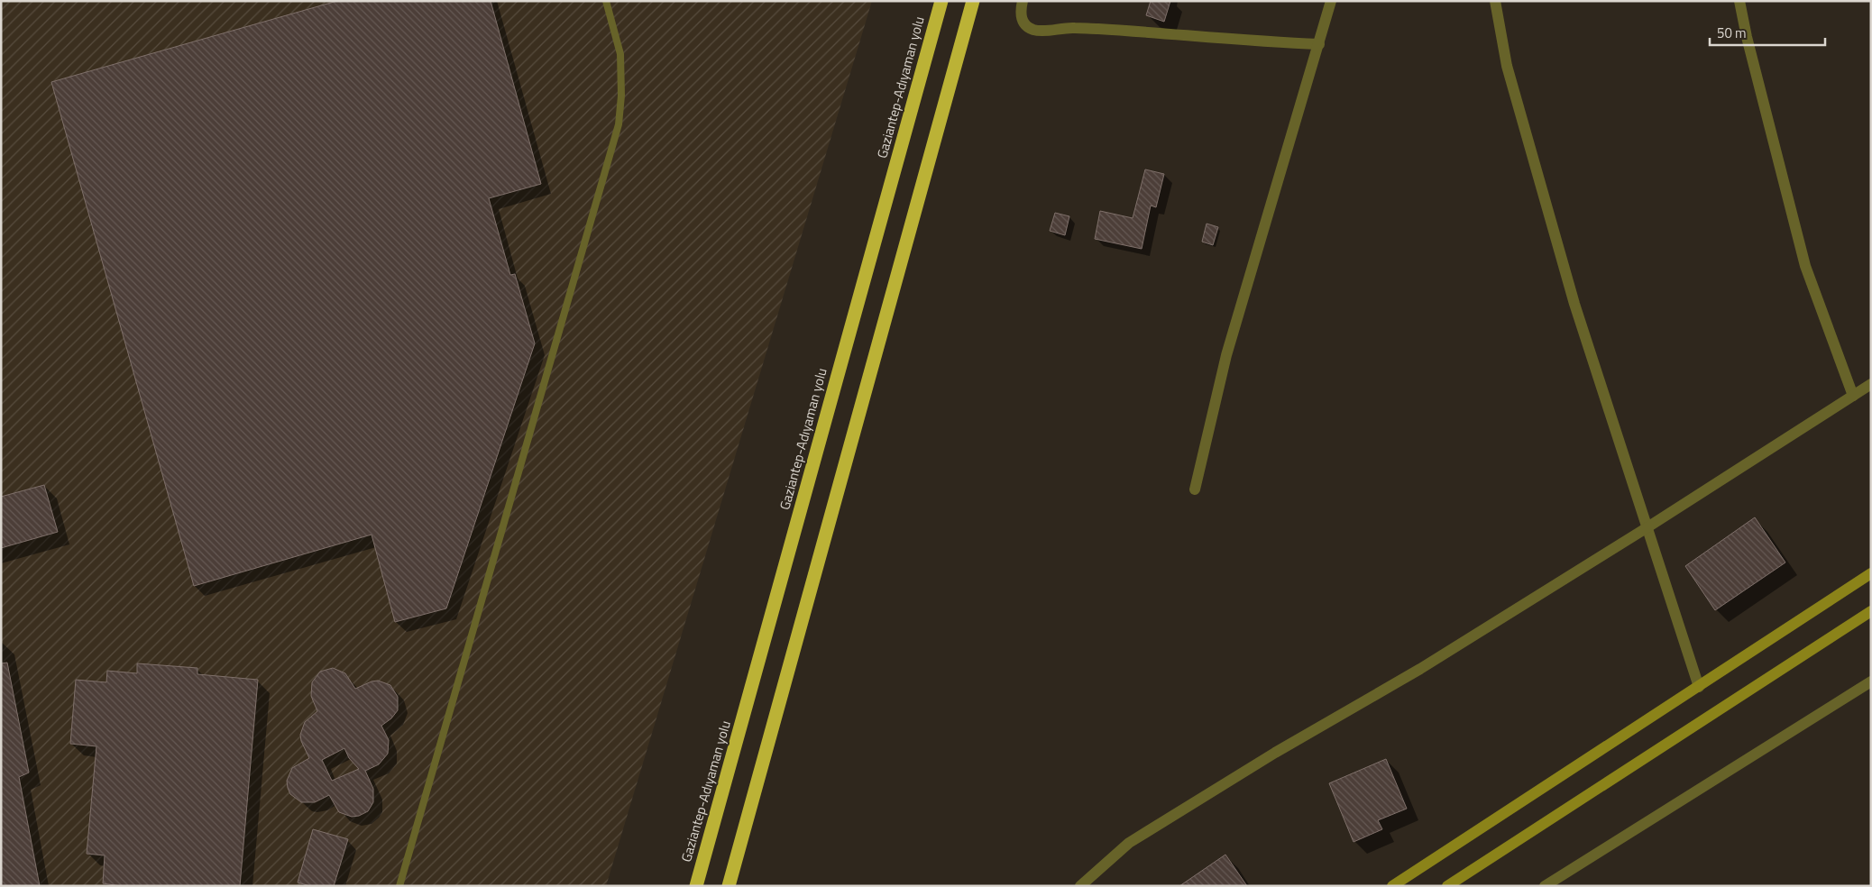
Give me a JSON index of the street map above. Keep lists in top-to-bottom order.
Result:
{
  "streets": {
    "highway": ["Gaziantep-Adıyaman yolu"]
  },
  "scale_bar": "50 m"
}
